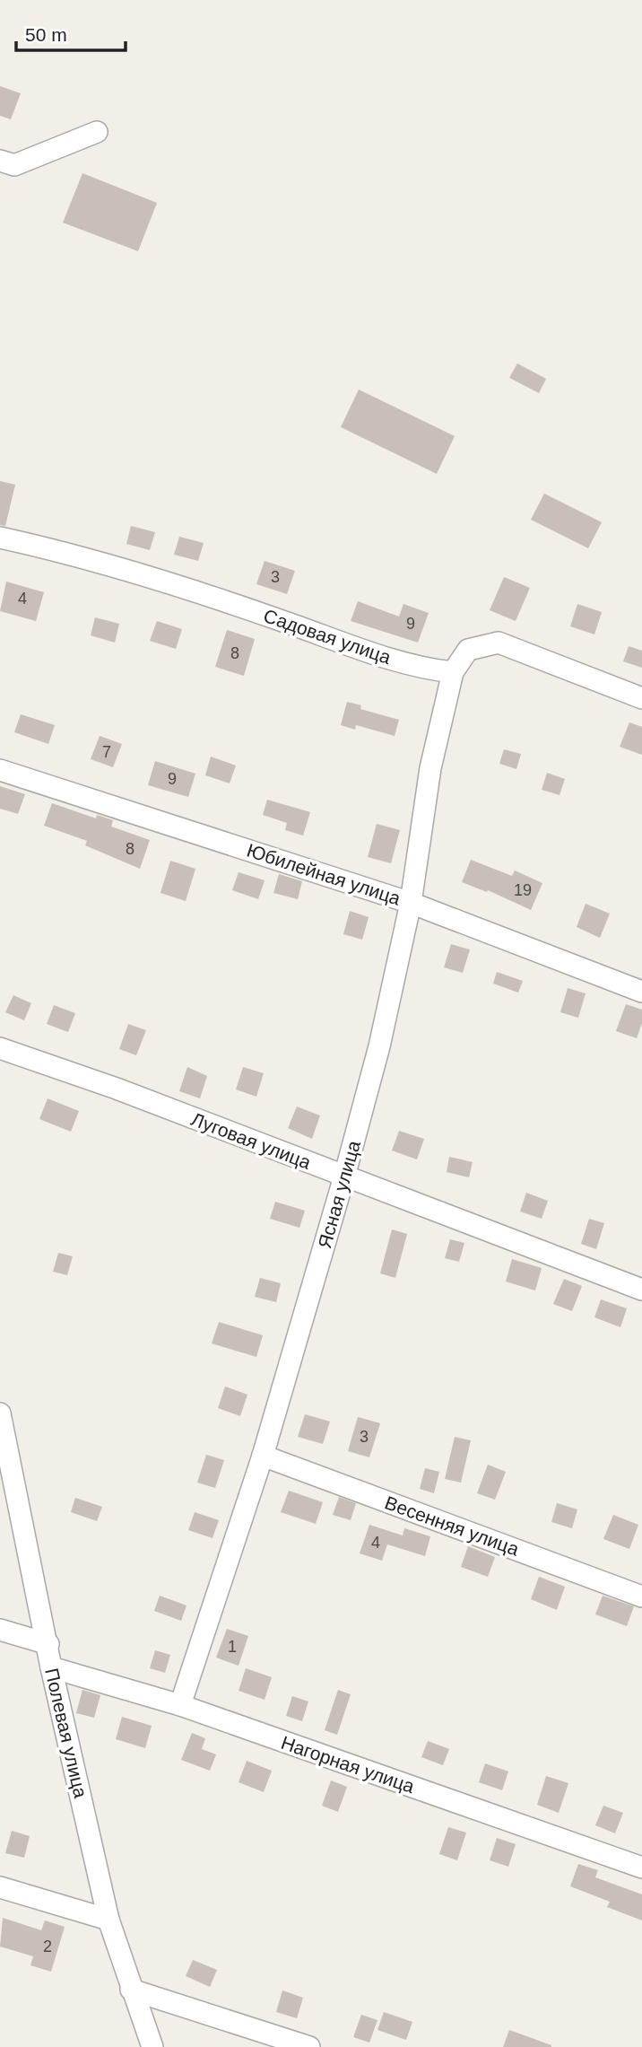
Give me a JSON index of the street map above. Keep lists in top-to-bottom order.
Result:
{
  "streets": {
    "street": [
      "Садовая улица",
      "Юбилейная улица",
      "Луговая улица",
      "Ясная улица",
      "Весенняя улица",
      "Полевая улица",
      "Нагорная улица"
    ]
  },
  "crossings": [
    ["Садовая улица", "Ясная улица"],
    ["Юбилейная улица", "Ясная улица"],
    ["Луговая улица", "Ясная улица"],
    ["Ясная улица", "Весенняя улица"],
    ["Ясная улица", "Нагорная улица"],
    ["Полевая улица", "Нагорная улица"]
  ],
  "house_numbers": [
    "3",
    "4",
    "9",
    "8",
    "7",
    "9",
    "8",
    "19",
    "3",
    "4",
    "1",
    "2"
  ],
  "scale_bar": "50 m"
}
